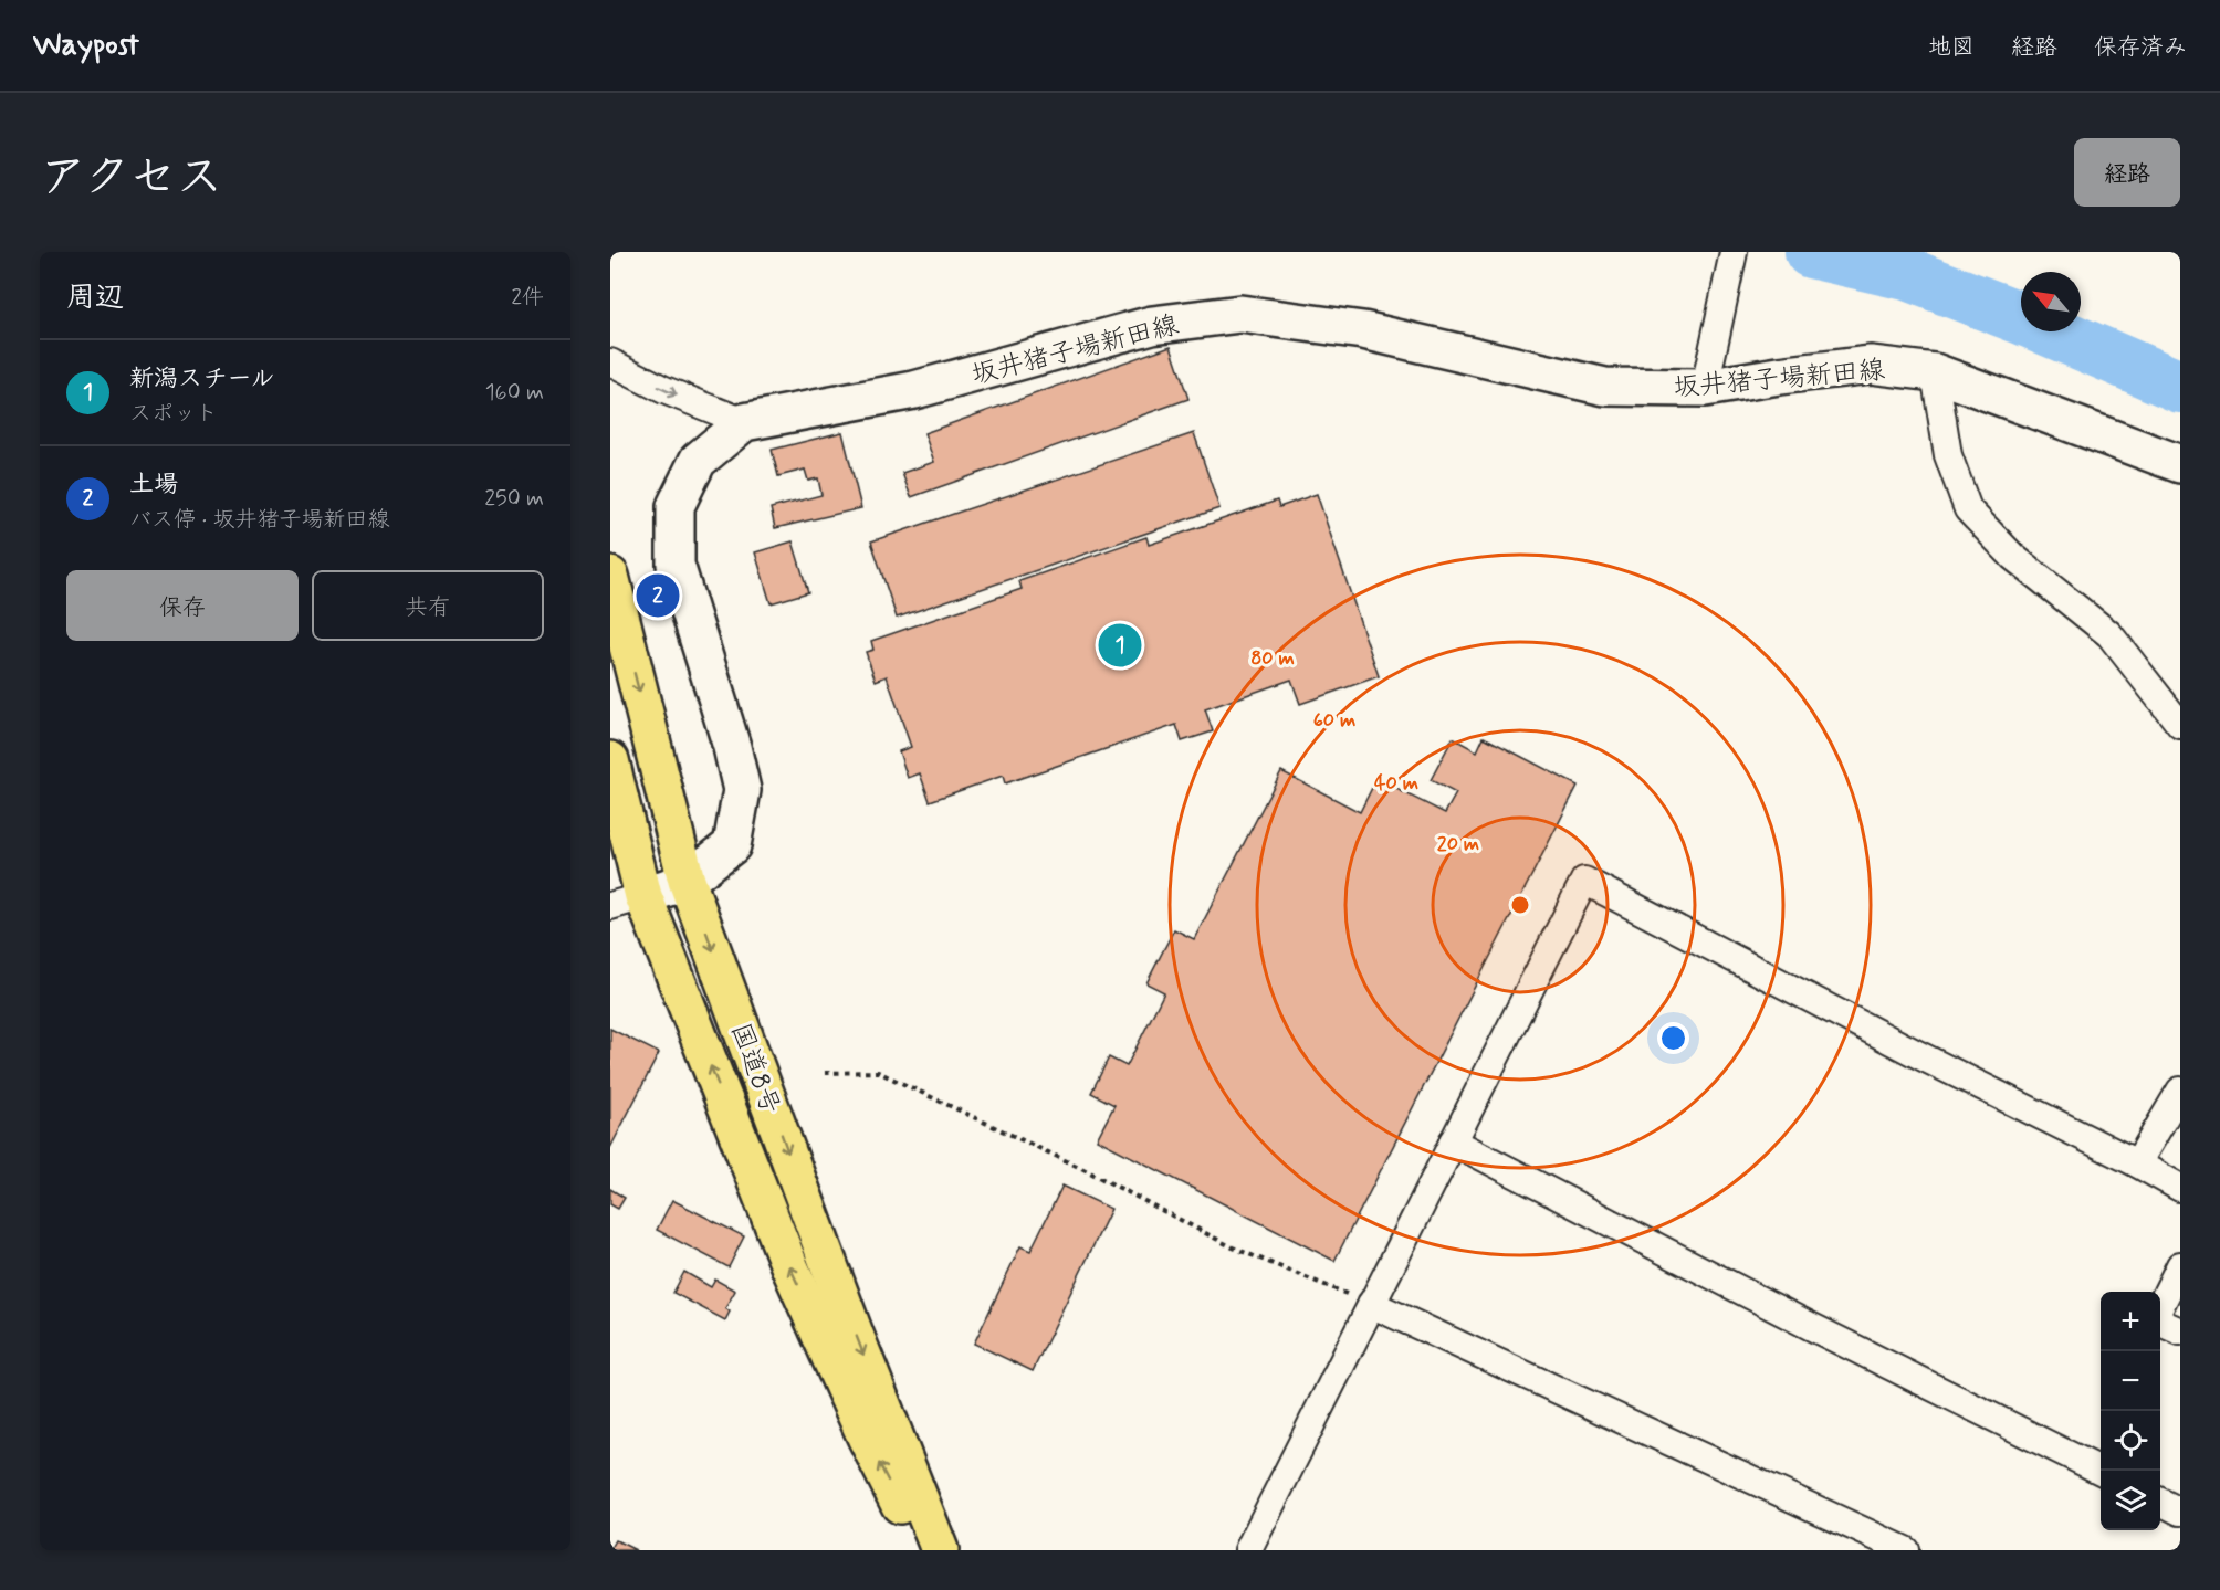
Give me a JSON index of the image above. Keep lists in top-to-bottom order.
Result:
{
  "streets": {
    "highway": ["国道8号"],
    "main road": ["坂井猪子場新田線"]
  },
  "crossings": [
    ["坂井猪子場新田線", "国道8号"]
  ],
  "north": "top left",
  "page": {
    "header": "Waypost",
    "nav": ["地図", "経路", "保存済み"],
    "title": "アクセス",
    "buttons": [
      "経路",
      ["保存", "共有"]
    ],
    "heading": ["周辺", "2件"],
    "list": [
      {
        "mark": "1",
        "name": "新潟スチール",
        "note": "スポット",
        "value": "160 m"
      },
      {
        "mark": "2",
        "name": "土場",
        "note": "バス停 · 坂井猪子場新田線",
        "value": "250 m"
      }
    ],
    "pins": ["2", "1"],
    "map_buttons": ["+", "−"]
  },
  "rings": [
    "80 m",
    "60 m",
    "40 m",
    "20 m"
  ]
}
